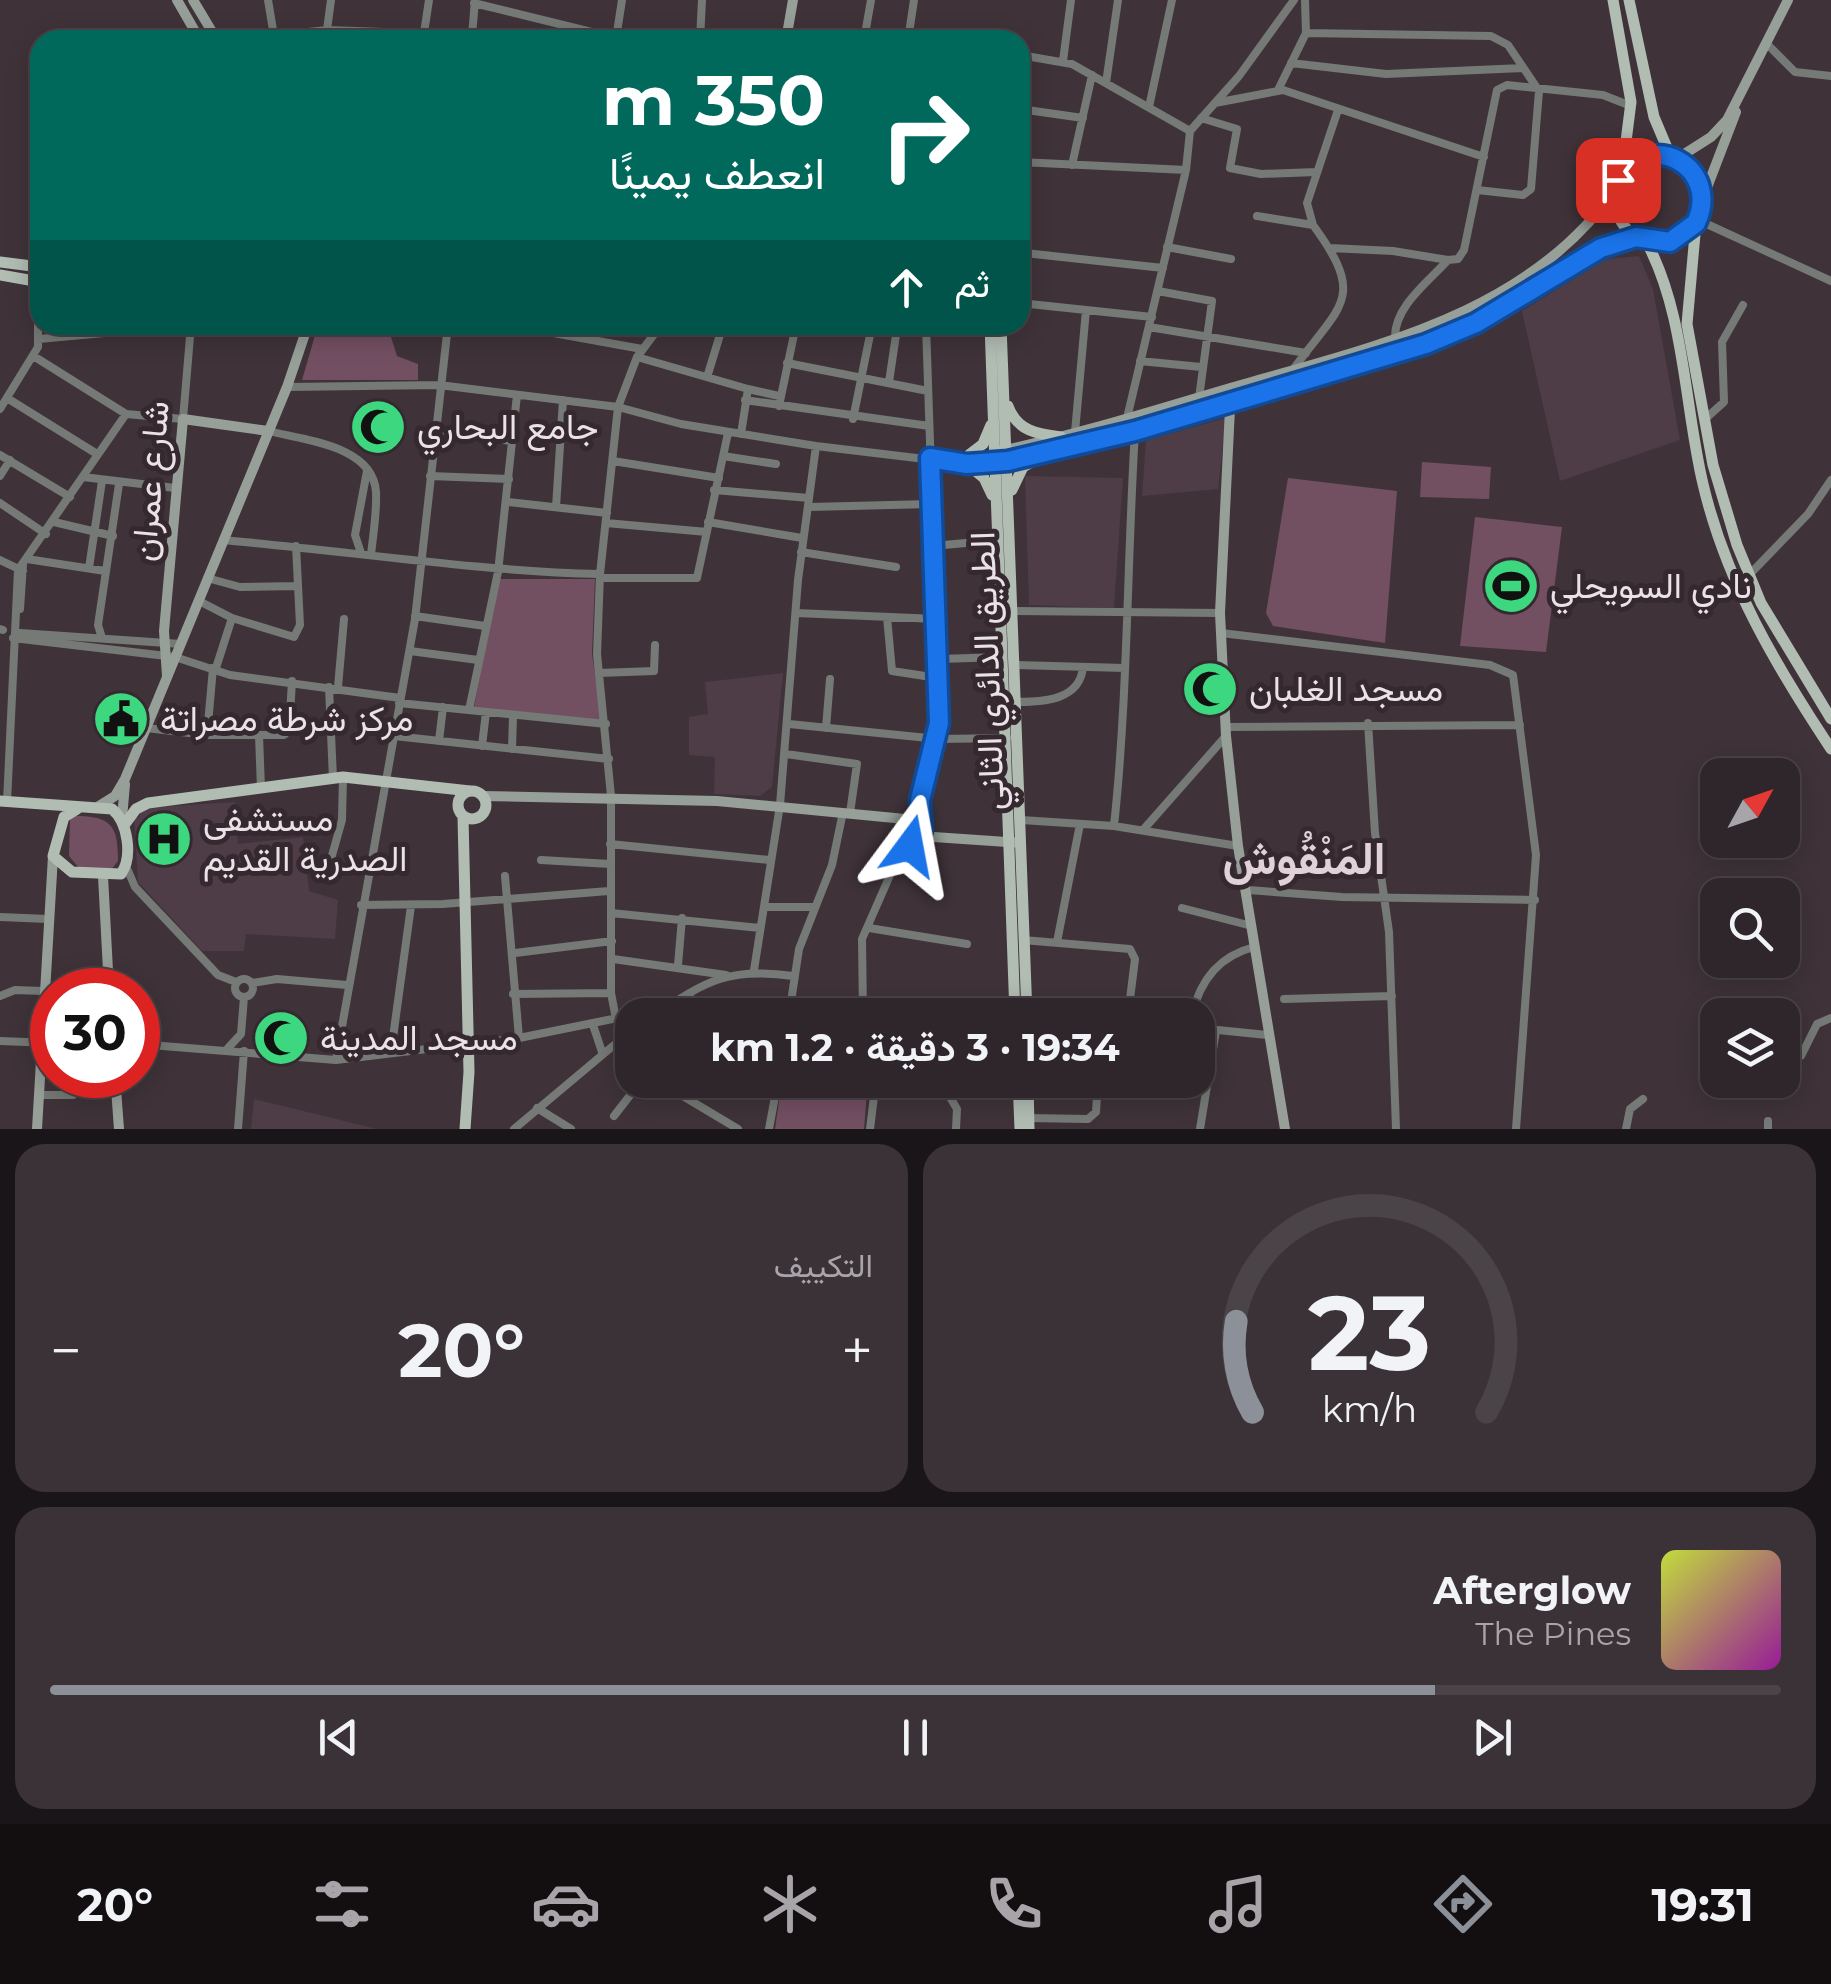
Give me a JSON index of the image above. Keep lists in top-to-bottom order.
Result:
{
  "streets": {
    "main road": ["الطريق الدائري الثاني"],
    "street": ["شارع عمران"]
  },
  "districts": ["المَنْقُوش"],
  "places": {
    "mosque": ["جامع البحاري", "مسجد الغلبان", "مسجد المدينة"],
    "sports": ["نادي السويحلي"],
    "public building": ["مركز شرطة مصراتة"],
    "hospital": ["مستشفى الصدرية القديم"]
  },
  "north": "top right",
  "page": {
    "turn": ["350 m", "انعطف يمينًا"],
    "then": "ثم",
    "limit": "30",
    "trip": "19:34 · 3 دقيقة · 1.2 km",
    "tile": "التكييف",
    "heat": ["−", "20°", "+"],
    "song": ["Afterglow", "The Pines"],
    "tabs": ["19:31", "20°"],
    "gauge": ["23", "km/h"]
  }
}
